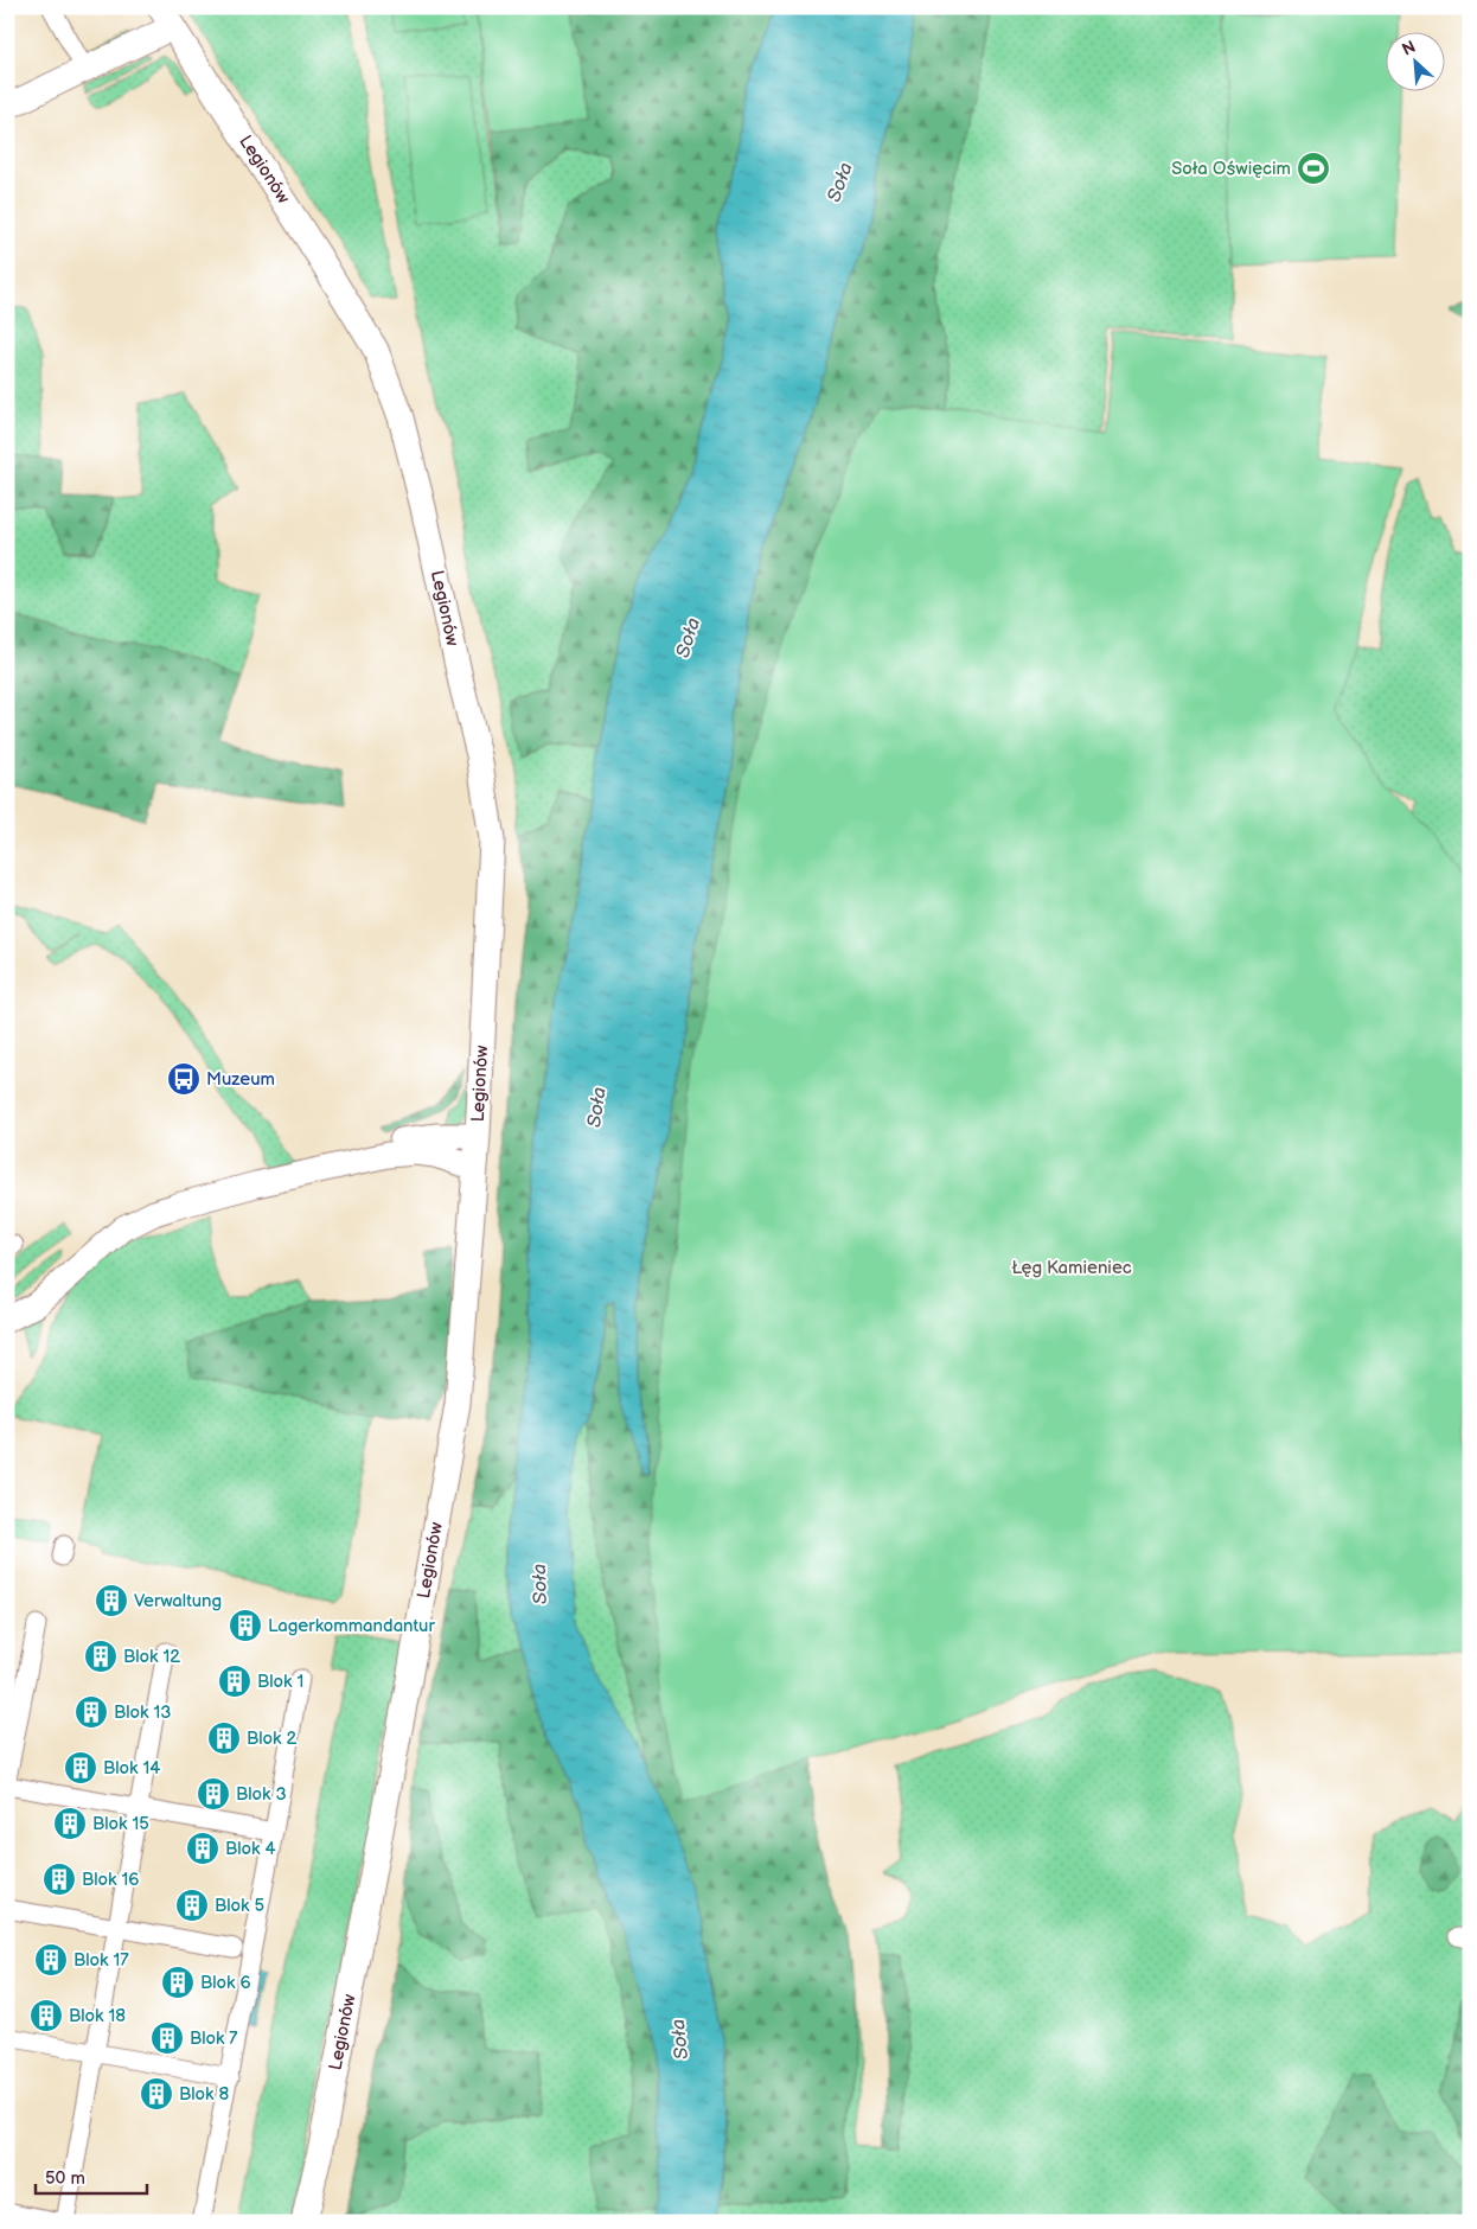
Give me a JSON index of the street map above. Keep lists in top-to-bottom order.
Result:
{
  "streets": {
    "main road": ["Legionów"]
  },
  "water": ["Soła"],
  "parks": ["Łęg Kamieniec"],
  "places": {
    "sports": ["Soła Oświęcim"],
    "bus stop": ["Muzeum"],
    "building": [
      "Verwaltung",
      "Lagerkommandantur",
      "Blok 12",
      "Blok 1",
      "Blok 13",
      "Blok 2",
      "Blok 14",
      "Blok 3",
      "Blok 15",
      "Blok 4",
      "Blok 16",
      "Blok 5",
      "Blok 17",
      "Blok 6",
      "Blok 18",
      "Blok 7",
      "Blok 8"
    ]
  },
  "scale_bar": "50 m",
  "north": "top left"
}
